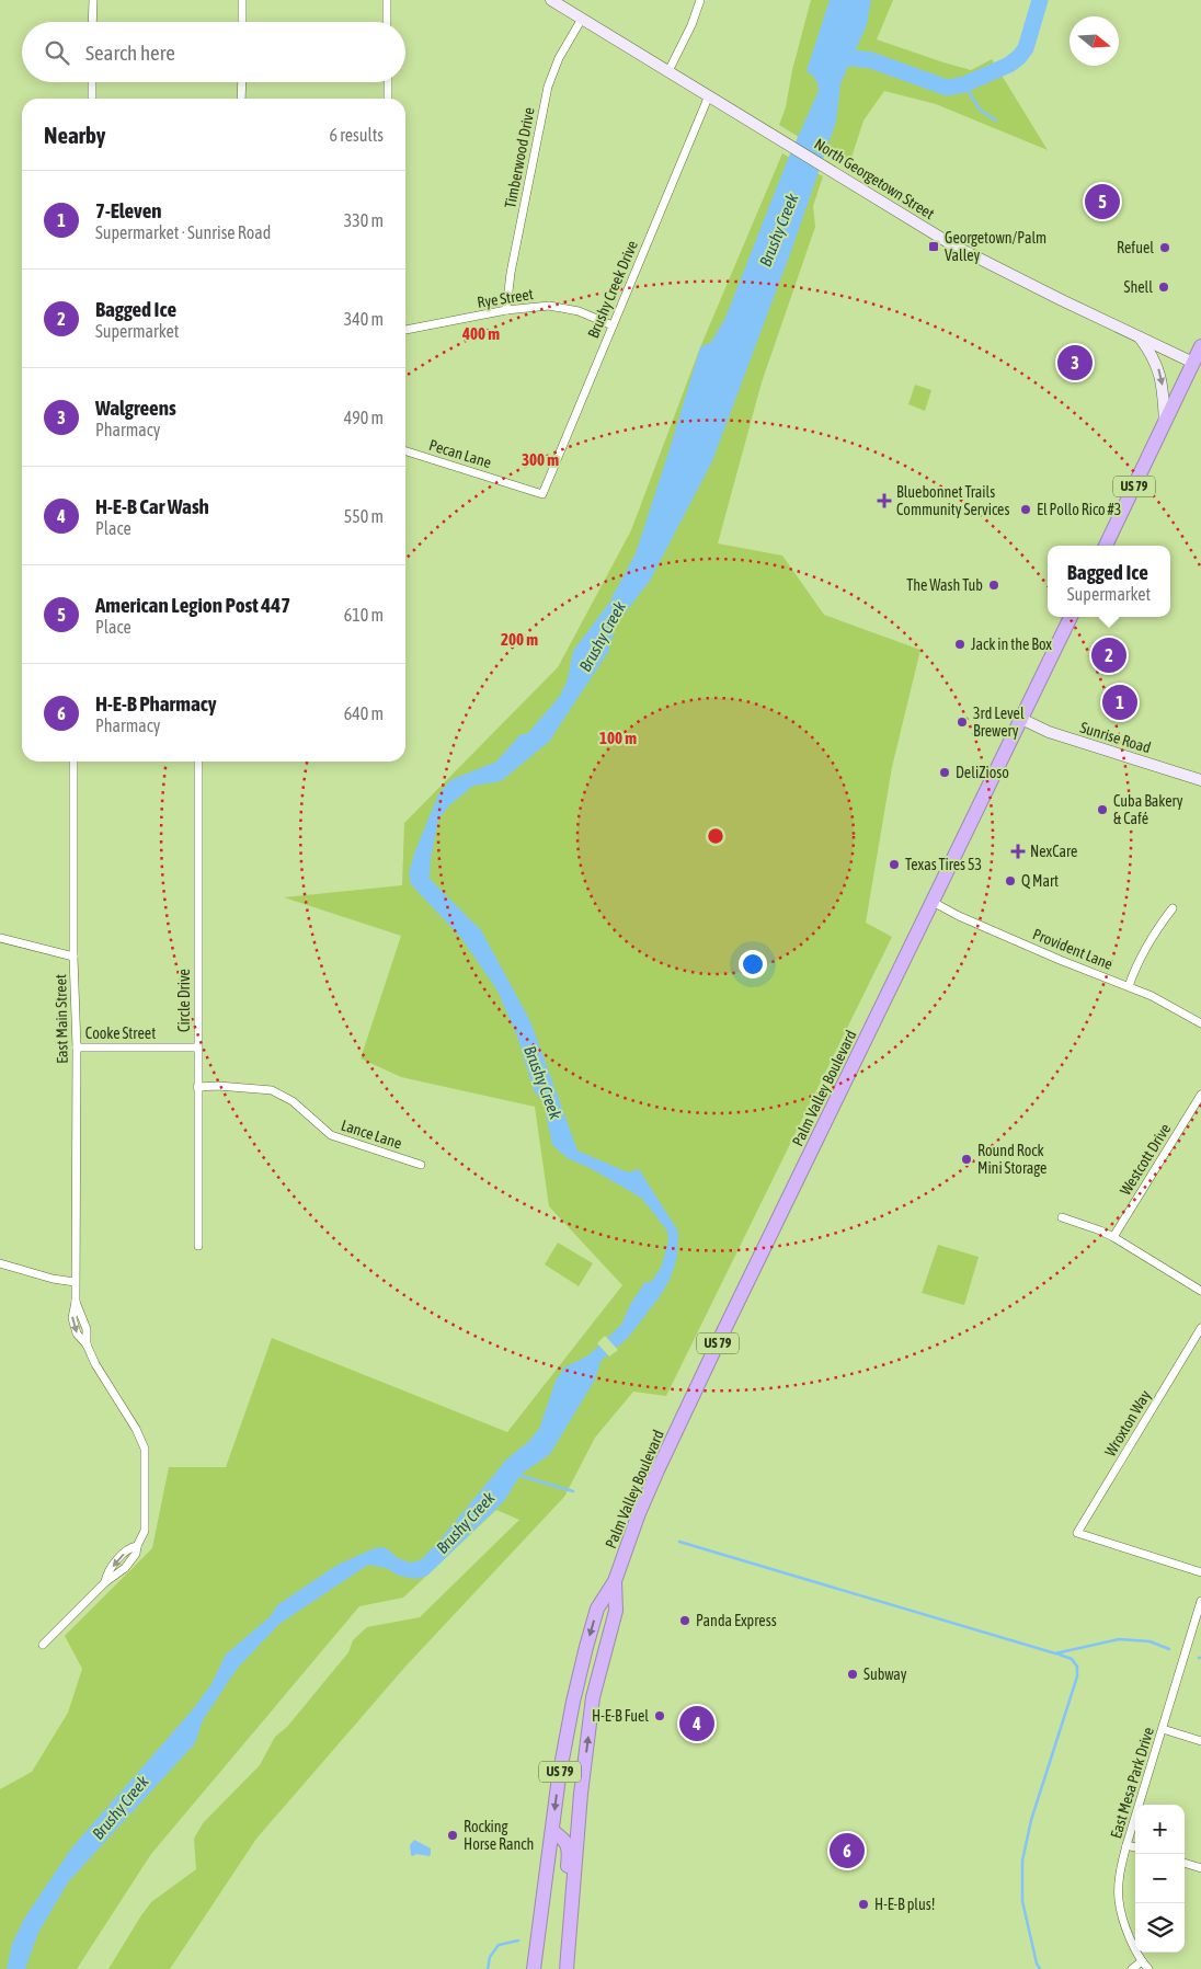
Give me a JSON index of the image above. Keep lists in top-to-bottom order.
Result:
{
  "streets": {
    "highway": ["US 79", "Palm Valley Boulevard"],
    "street": [
      "Timberwood Drive",
      "North Georgetown Street",
      "Brushy Creek Drive",
      "Rye Street",
      "Pecan Lane",
      "Sunrise Road",
      "Provident Lane",
      "Circle Drive",
      "East Main Street",
      "Cooke Street",
      "Lance Lane",
      "Westcott Drive",
      "Wroxton Way",
      "East Mesa Park Drive"
    ]
  },
  "crossings": [
    ["Timberwood Drive", "North Georgetown Street"],
    ["Timberwood Drive", "Rye Street"],
    ["North Georgetown Street", "Brushy Creek Drive"],
    ["North Georgetown Street", "US 79"],
    ["Brushy Creek Drive", "Rye Street"],
    ["Brushy Creek Drive", "Pecan Lane"],
    ["Sunrise Road", "Palm Valley Boulevard"],
    ["Provident Lane", "Palm Valley Boulevard"],
    ["Circle Drive", "Cooke Street"],
    ["Circle Drive", "Lance Lane"],
    ["East Main Street", "Cooke Street"]
  ],
  "water": ["Brushy Creek"],
  "places": {
    "transit": ["Georgetown/Palm Valley"],
    "other": [
      "Refuel",
      "Shell",
      "El Pollo Rico #3",
      "The Wash Tub",
      "Jack in the Box",
      "3rd Level Brewery",
      "DeliZioso",
      "Cuba Bakery & Café",
      "Texas Tires 53",
      "Q Mart",
      "Round Rock Mini Storage",
      "Panda Express",
      "Subway",
      "H-E-B Fuel",
      "Rocking Horse Ranch",
      "H-E-B plus!"
    ],
    "health": ["Bluebonnet Trails Community Services", "NexCare"]
  },
  "north": "right",
  "page": {
    "search": "Search here",
    "heading": ["Nearby", "6 results"],
    "list": [
      {
        "mark": "1",
        "name": "7-Eleven",
        "note": "Supermarket · Sunrise Road",
        "value": "330 m"
      },
      {
        "mark": "2",
        "name": "Bagged Ice",
        "note": "Supermarket",
        "value": "340 m"
      },
      {
        "mark": "3",
        "name": "Walgreens",
        "note": "Pharmacy",
        "value": "490 m"
      },
      {
        "mark": "4",
        "name": "H-E-B Car Wash",
        "note": "Place",
        "value": "550 m"
      },
      {
        "mark": "5",
        "name": "American Legion Post 447",
        "note": "Place",
        "value": "610 m"
      },
      {
        "mark": "6",
        "name": "H-E-B Pharmacy",
        "note": "Pharmacy",
        "value": "640 m"
      }
    ],
    "pins": [
      "5",
      "3",
      "2",
      "1",
      "4",
      "6"
    ],
    "popup": ["Bagged Ice", "Supermarket"],
    "map_buttons": ["+", "−"]
  },
  "rings": [
    "400 m",
    "300 m",
    "200 m",
    "100 m"
  ]
}
